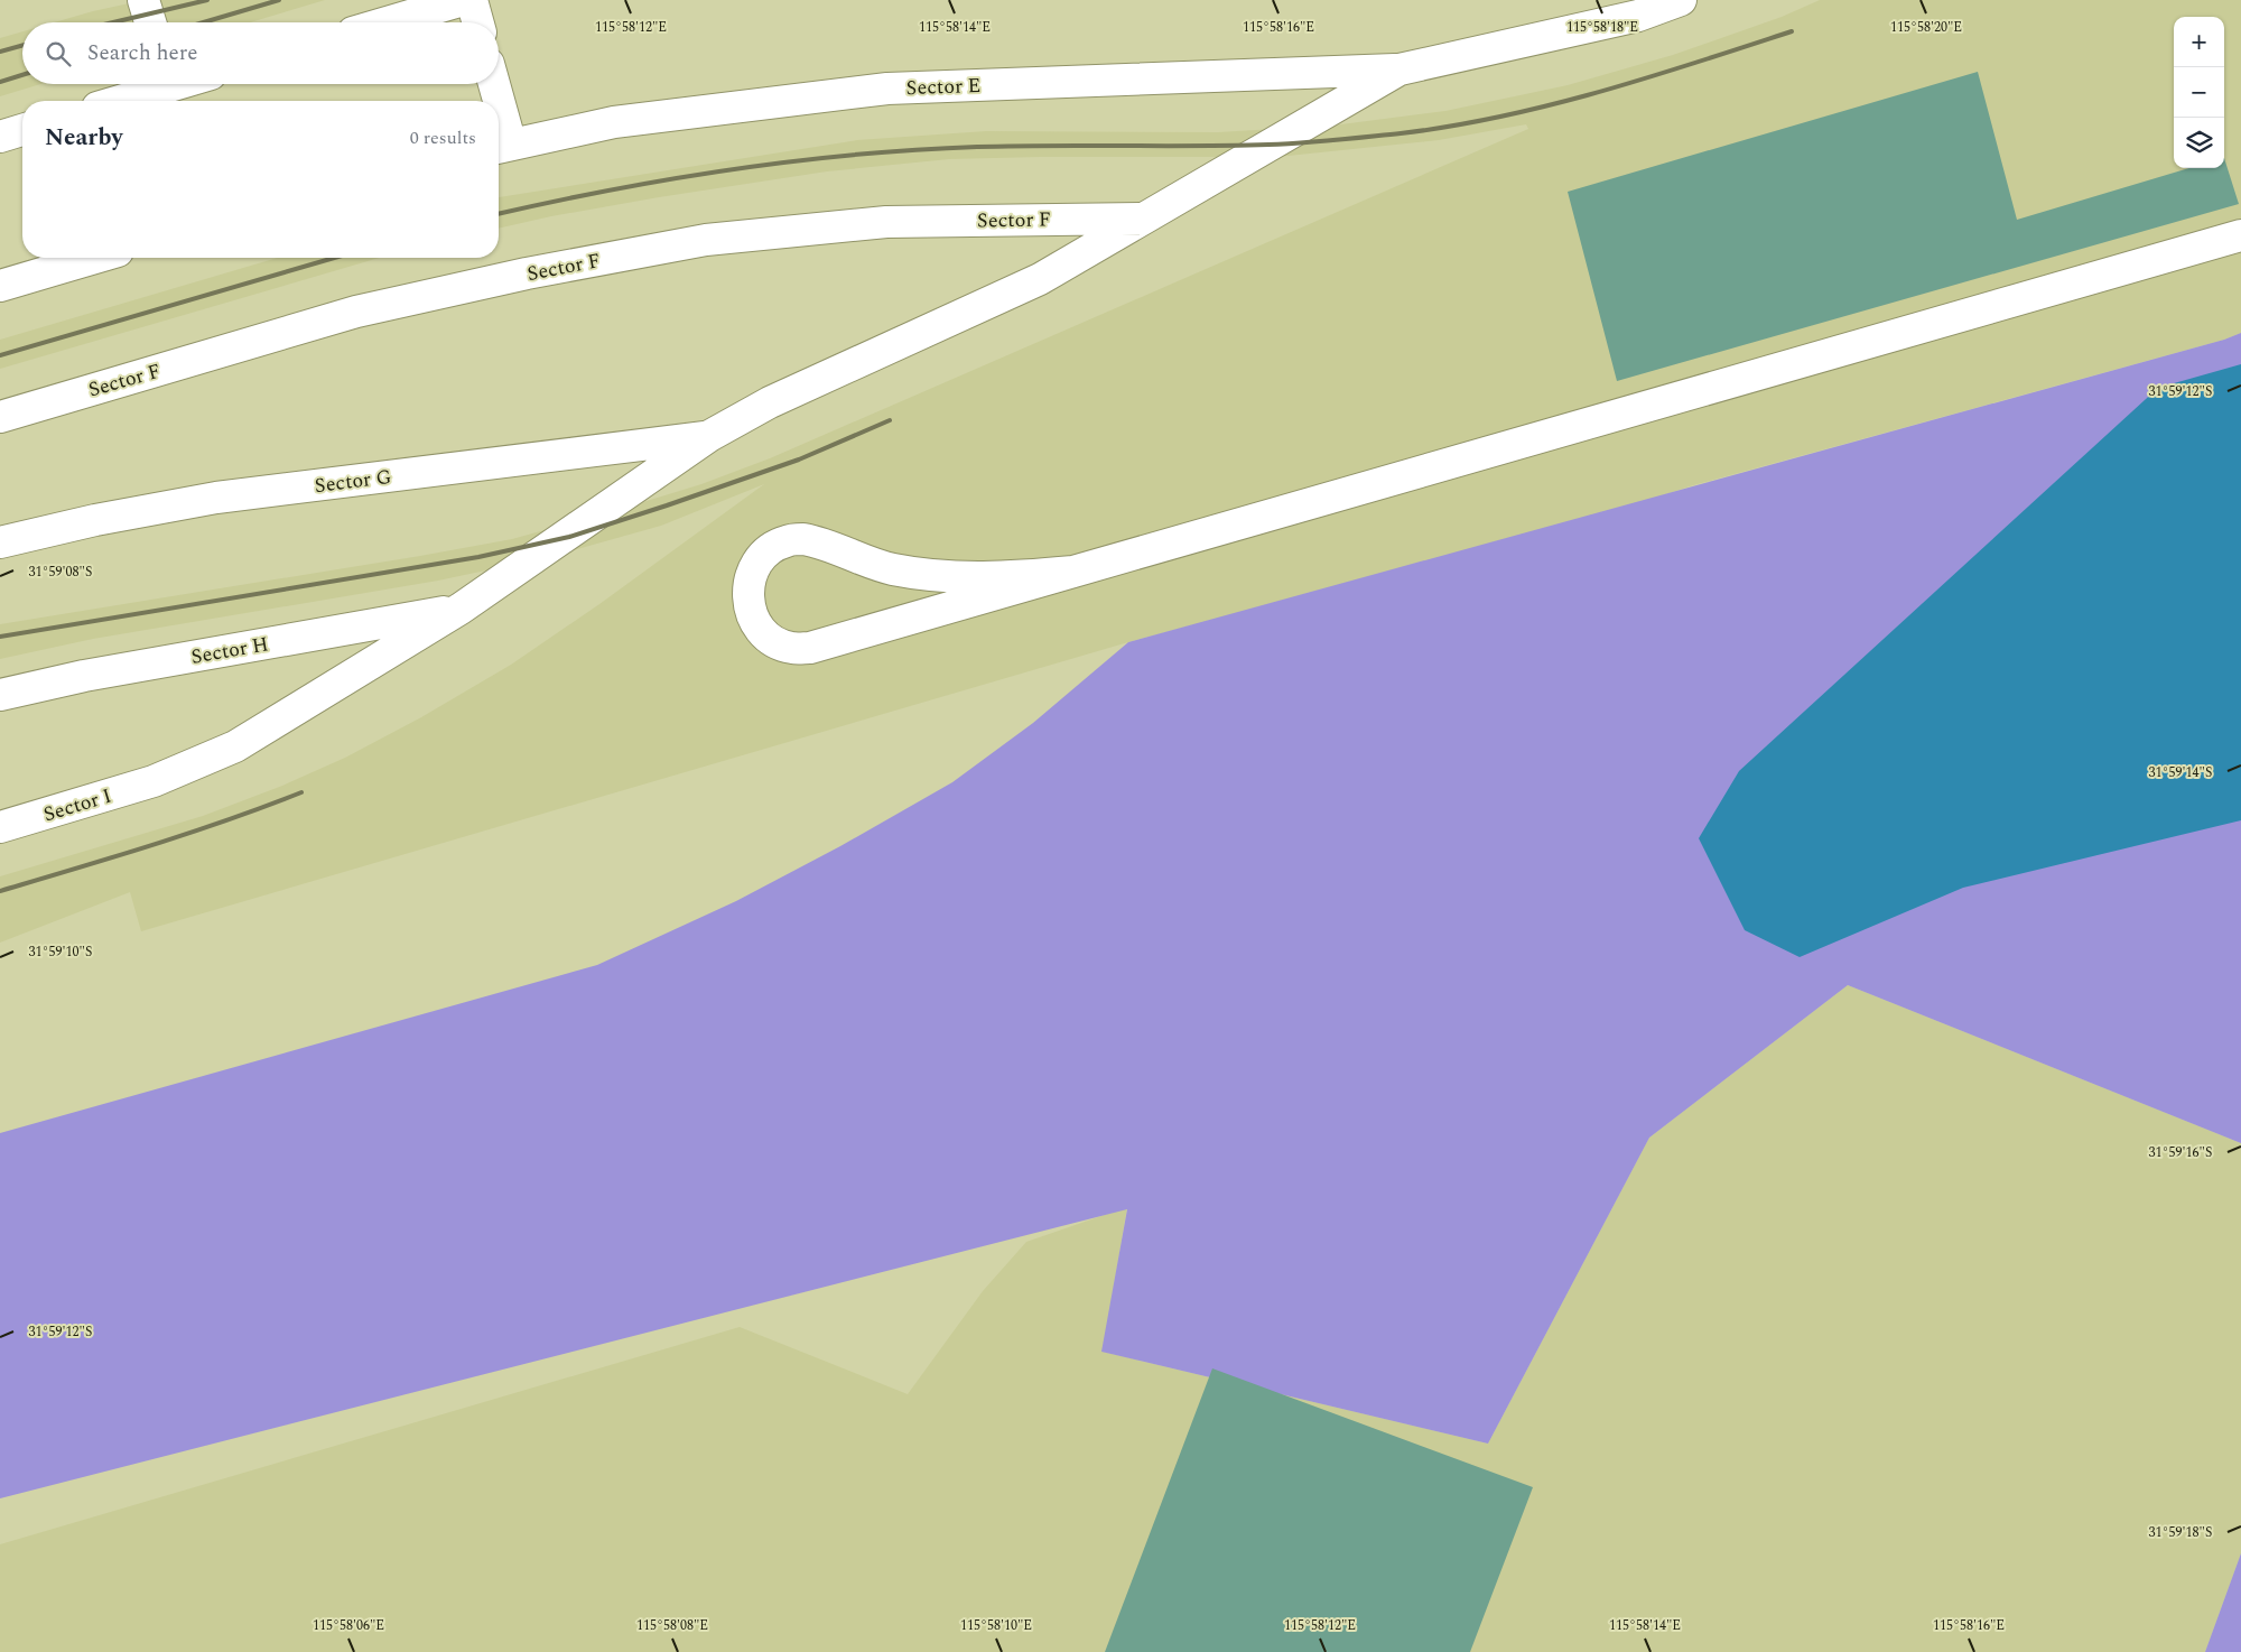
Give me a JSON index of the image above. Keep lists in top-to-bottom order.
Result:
{
  "streets": {
    "lane": [
      "Sector E",
      "Sector F",
      "Sector G",
      "Sector H",
      "Sector I"
    ]
  },
  "crossings": [
    ["Sector E", "Sector I"],
    ["Sector F", "Sector I"],
    ["Sector G", "Sector I"],
    ["Sector H", "Sector I"]
  ],
  "page": {
    "map_buttons": ["+", "−"],
    "search": "Search here",
    "heading": ["Nearby", "0 results"]
  },
  "coordinates": [
    "115°58'12\"E",
    "115°58'14\"E",
    "115°58'16\"E",
    "115°58'18\"E",
    "115°58'20\"E",
    "31°59'12\"S",
    "31°59'08\"S",
    "31°59'14\"S",
    "31°59'10\"S",
    "31°59'16\"S",
    "31°59'18\"S",
    "115°58'06\"E",
    "115°58'08\"E",
    "115°58'10\"E"
  ]
}
